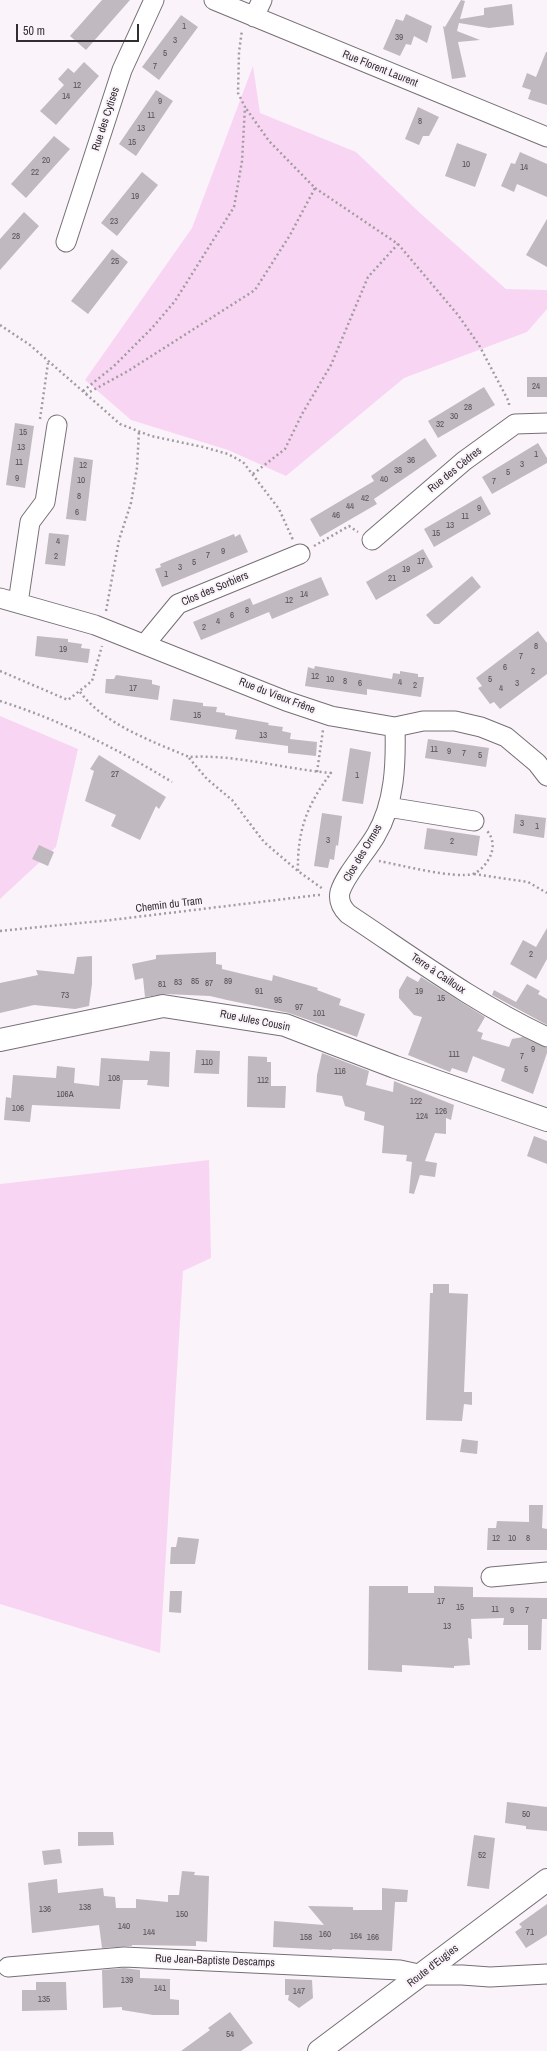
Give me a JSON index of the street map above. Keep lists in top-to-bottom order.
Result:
{
  "streets": {
    "street": [
      "Rue Florent Laurent",
      "Rue des Cytises",
      "Rue des Cèdres",
      "Clos des Sorbiers",
      "Rue du Vieux Frêne",
      "Clos des Ormes",
      "Terre à Cailloux",
      "Rue Jules Cousin",
      "Rue Jean-Baptiste Descamps",
      "Route d'Eugies"
    ],
    "path": ["Chemin du Tram"]
  },
  "crossings": [
    ["Clos des Sorbiers", "Rue du Vieux Frêne"],
    ["Rue du Vieux Frêne", "Clos des Ormes"],
    ["Clos des Ormes", "Chemin du Tram"],
    ["Clos des Ormes", "Terre à Cailloux"],
    ["Chemin du Tram", "Terre à Cailloux"],
    ["Rue Jean-Baptiste Descamps", "Route d'Eugies"]
  ],
  "house_numbers": [
    "1",
    "39",
    "3",
    "5",
    "7",
    "12",
    "14",
    "9",
    "11",
    "8",
    "13",
    "15",
    "20",
    "10",
    "14",
    "22",
    "19",
    "23",
    "28",
    "25",
    "24",
    "28",
    "30",
    "32",
    "15",
    "13",
    "1",
    "36",
    "11",
    "3",
    "12",
    "38",
    "5",
    "9",
    "40",
    "10",
    "7",
    "8",
    "42",
    "44",
    "9",
    "6",
    "46",
    "11",
    "13",
    "15",
    "4",
    "9",
    "7",
    "2",
    "17",
    "5",
    "3",
    "19",
    "1",
    "21",
    "14",
    "12",
    "8",
    "6",
    "4",
    "2",
    "8",
    "19",
    "7",
    "6",
    "2",
    "12",
    "10",
    "5",
    "8",
    "4",
    "6",
    "3",
    "2",
    "17",
    "4",
    "15",
    "13",
    "11",
    "9",
    "7",
    "5",
    "27",
    "1",
    "3",
    "1",
    "3",
    "2",
    "2",
    "85",
    "89",
    "83",
    "87",
    "81",
    "91",
    "19",
    "73",
    "15",
    "95",
    "97",
    "101",
    "9",
    "111",
    "7",
    "110",
    "5",
    "116",
    "108",
    "112",
    "106A",
    "122",
    "106",
    "126",
    "124",
    "12",
    "10",
    "8",
    "17",
    "15",
    "11",
    "9",
    "7",
    "13",
    "50",
    "52",
    "138",
    "136",
    "150",
    "140",
    "144",
    "71",
    "160",
    "164",
    "158",
    "166",
    "139",
    "141",
    "147",
    "135",
    "54"
  ],
  "scale_bar": "50 m"
}
